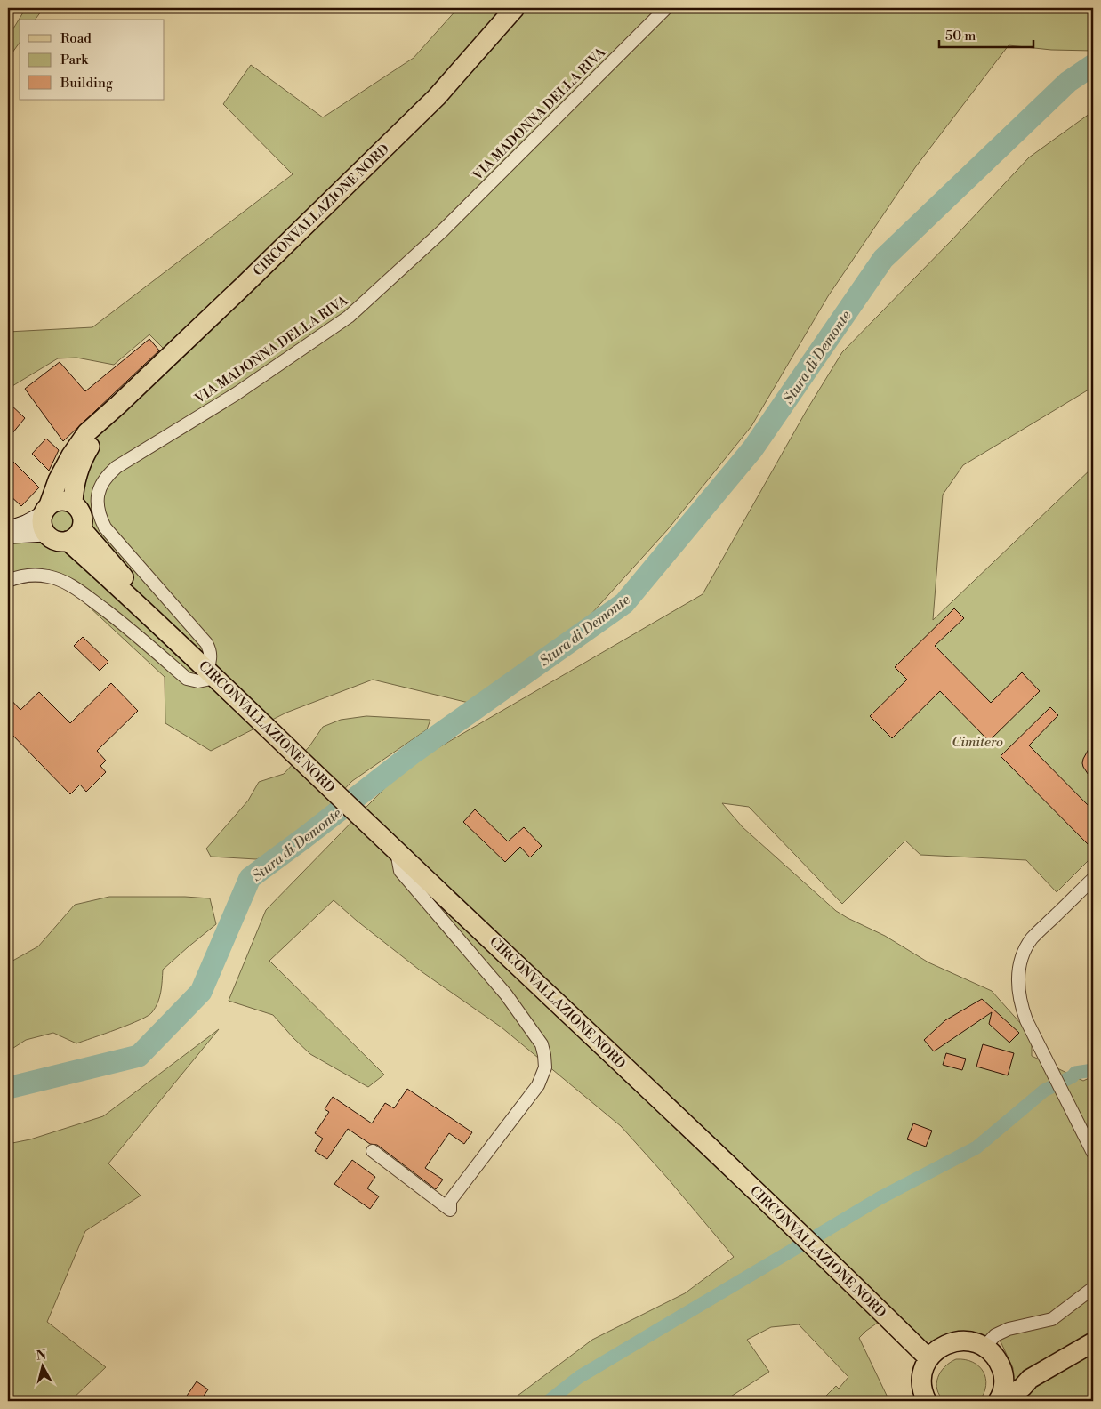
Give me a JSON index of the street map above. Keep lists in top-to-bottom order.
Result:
{
  "streets": {
    "main road": ["CIRCONVALLAZIONE NORD"],
    "street": ["VIA MADONNA DELLA RIVA"]
  },
  "crossings": [
    ["VIA MADONNA DELLA RIVA", "CIRCONVALLAZIONE NORD"]
  ],
  "water": ["Stura di Demonte"],
  "parks": ["Cimitero"],
  "legend": ["Road", "Park", "Building"],
  "scale_bar": "50 m",
  "north": "top"
}
